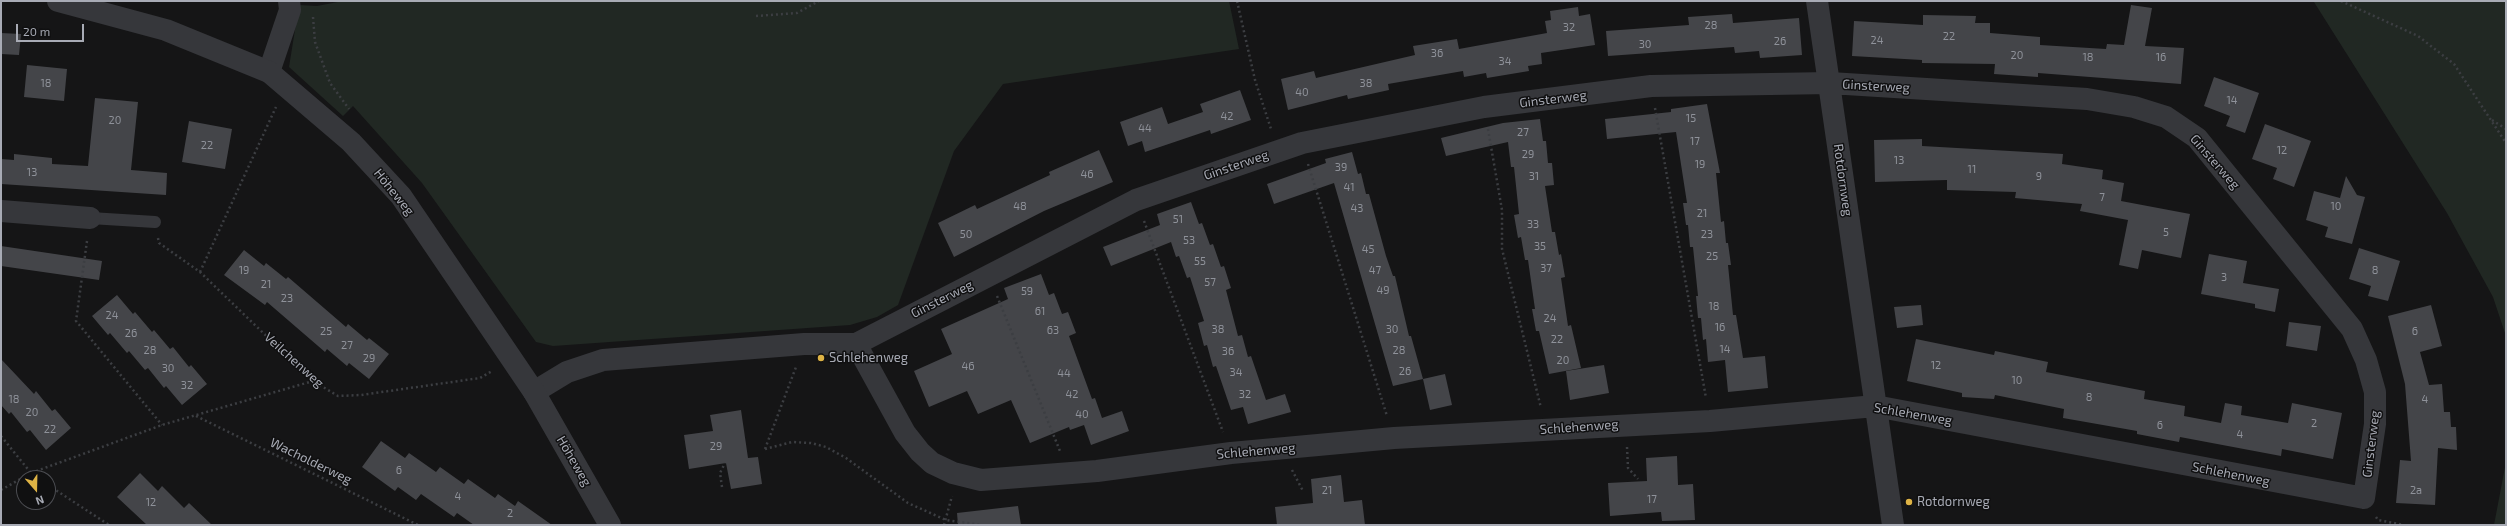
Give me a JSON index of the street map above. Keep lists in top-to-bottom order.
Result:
{
  "streets": {
    "street": [
      "Ginsterweg",
      "Rotdornweg",
      "Höheweg",
      "Schlehenweg"
    ],
    "path": ["Veilchenweg", "Wacholderweg"]
  },
  "crossings": [
    ["Ginsterweg", "Rotdornweg"],
    ["Ginsterweg", "Höheweg"],
    ["Ginsterweg", "Schlehenweg"],
    ["Rotdornweg", "Schlehenweg"]
  ],
  "places": ["Schlehenweg", "Rotdornweg"],
  "house_numbers": [
    "28",
    "32",
    "22",
    "24",
    "26",
    "30",
    "36",
    "20",
    "18",
    "16",
    "34",
    "18",
    "38",
    "40",
    "14",
    "42",
    "15",
    "20",
    "44",
    "27",
    "17",
    "22",
    "12",
    "29",
    "13",
    "19",
    "39",
    "11",
    "13",
    "46",
    "31",
    "9",
    "41",
    "7",
    "48",
    "10",
    "43",
    "21",
    "51",
    "33",
    "5",
    "50",
    "23",
    "53",
    "35",
    "45",
    "25",
    "55",
    "37",
    "19",
    "47",
    "8",
    "3",
    "57",
    "21",
    "49",
    "59",
    "23",
    "18",
    "61",
    "24",
    "24",
    "16",
    "38",
    "30",
    "63",
    "25",
    "6",
    "26",
    "22",
    "27",
    "14",
    "28",
    "28",
    "36",
    "29",
    "20",
    "12",
    "46",
    "30",
    "26",
    "34",
    "44",
    "10",
    "32",
    "42",
    "32",
    "8",
    "18",
    "4",
    "20",
    "40",
    "2",
    "6",
    "22",
    "4",
    "29",
    "6",
    "21",
    "2a",
    "4",
    "17",
    "12",
    "2"
  ],
  "scale_bar": "20 m",
  "north": "bottom"
}
